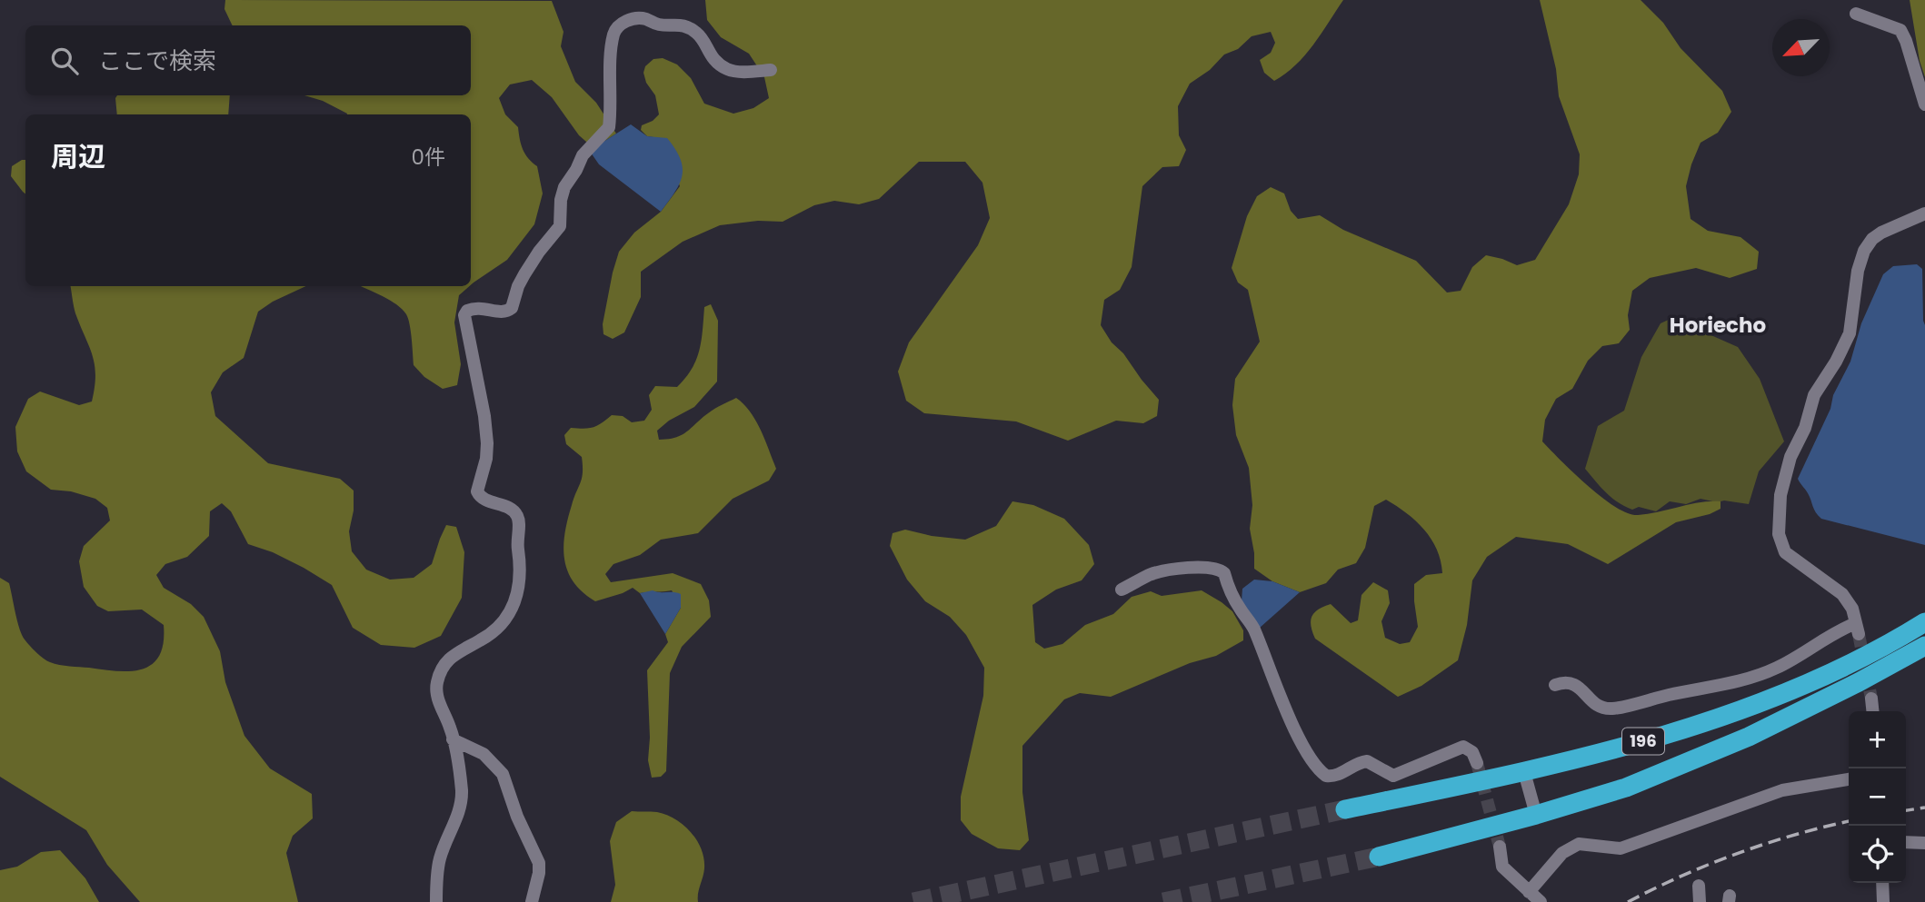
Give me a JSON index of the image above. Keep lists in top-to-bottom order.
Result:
{
  "streets": {
    "highway": ["196"]
  },
  "districts": ["Horiecho"],
  "north": "bottom left",
  "page": {
    "search": "ここで検索",
    "heading": ["周辺", "0件"],
    "map_buttons": ["+", "−"]
  }
}
